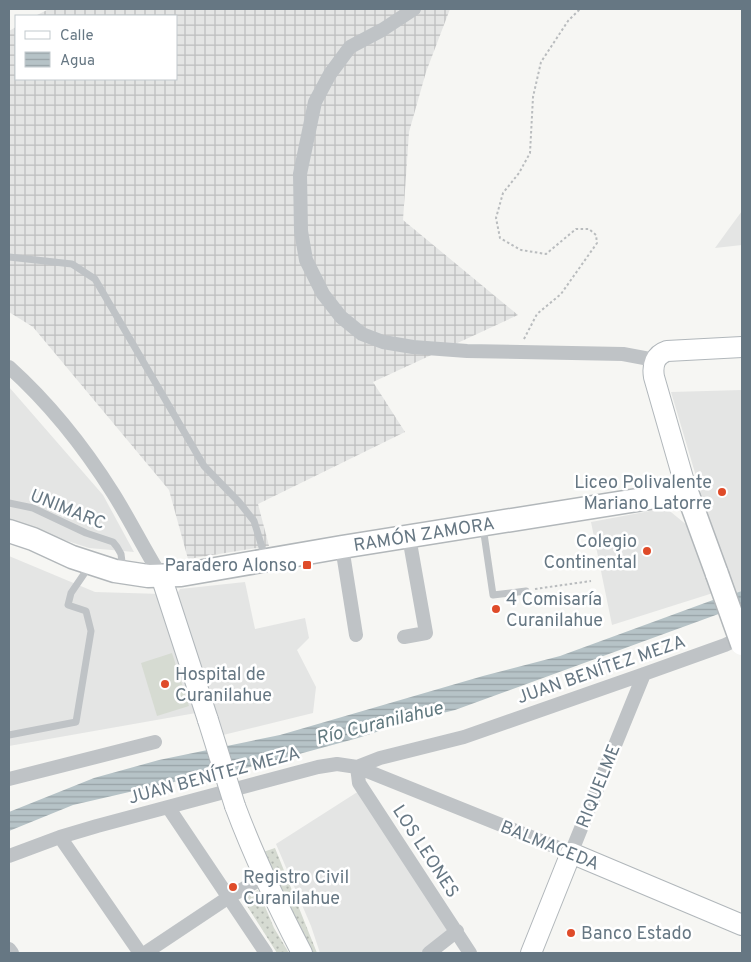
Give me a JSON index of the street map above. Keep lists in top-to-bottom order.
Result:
{
  "streets": {
    "main road": ["RAMÓN ZAMORA"],
    "street": [
      "JUAN BENÍTEZ MEZA",
      "RIQUELME",
      "BALMACEDA",
      "LOS LEONES"
    ],
    "lane": ["UNIMARC"]
  },
  "crossings": [
    ["UNIMARC", "RAMÓN ZAMORA"],
    ["JUAN BENÍTEZ MEZA", "RIQUELME"],
    ["JUAN BENÍTEZ MEZA", "BALMACEDA"],
    ["JUAN BENÍTEZ MEZA", "LOS LEONES"],
    ["RIQUELME", "BALMACEDA"],
    ["BALMACEDA", "LOS LEONES"]
  ],
  "water": ["Río Curanilahue"],
  "places": {
    "other": [
      "Liceo Polivalente Mariano Latorre",
      "Colegio Continental",
      "4 Comisaría Curanilahue",
      "Hospital de Curanilahue",
      "Registro Civil Curanilahue",
      "Banco Estado"
    ],
    "transit": ["Paradero Alonso"]
  },
  "legend": ["Calle", "Agua"]
}
